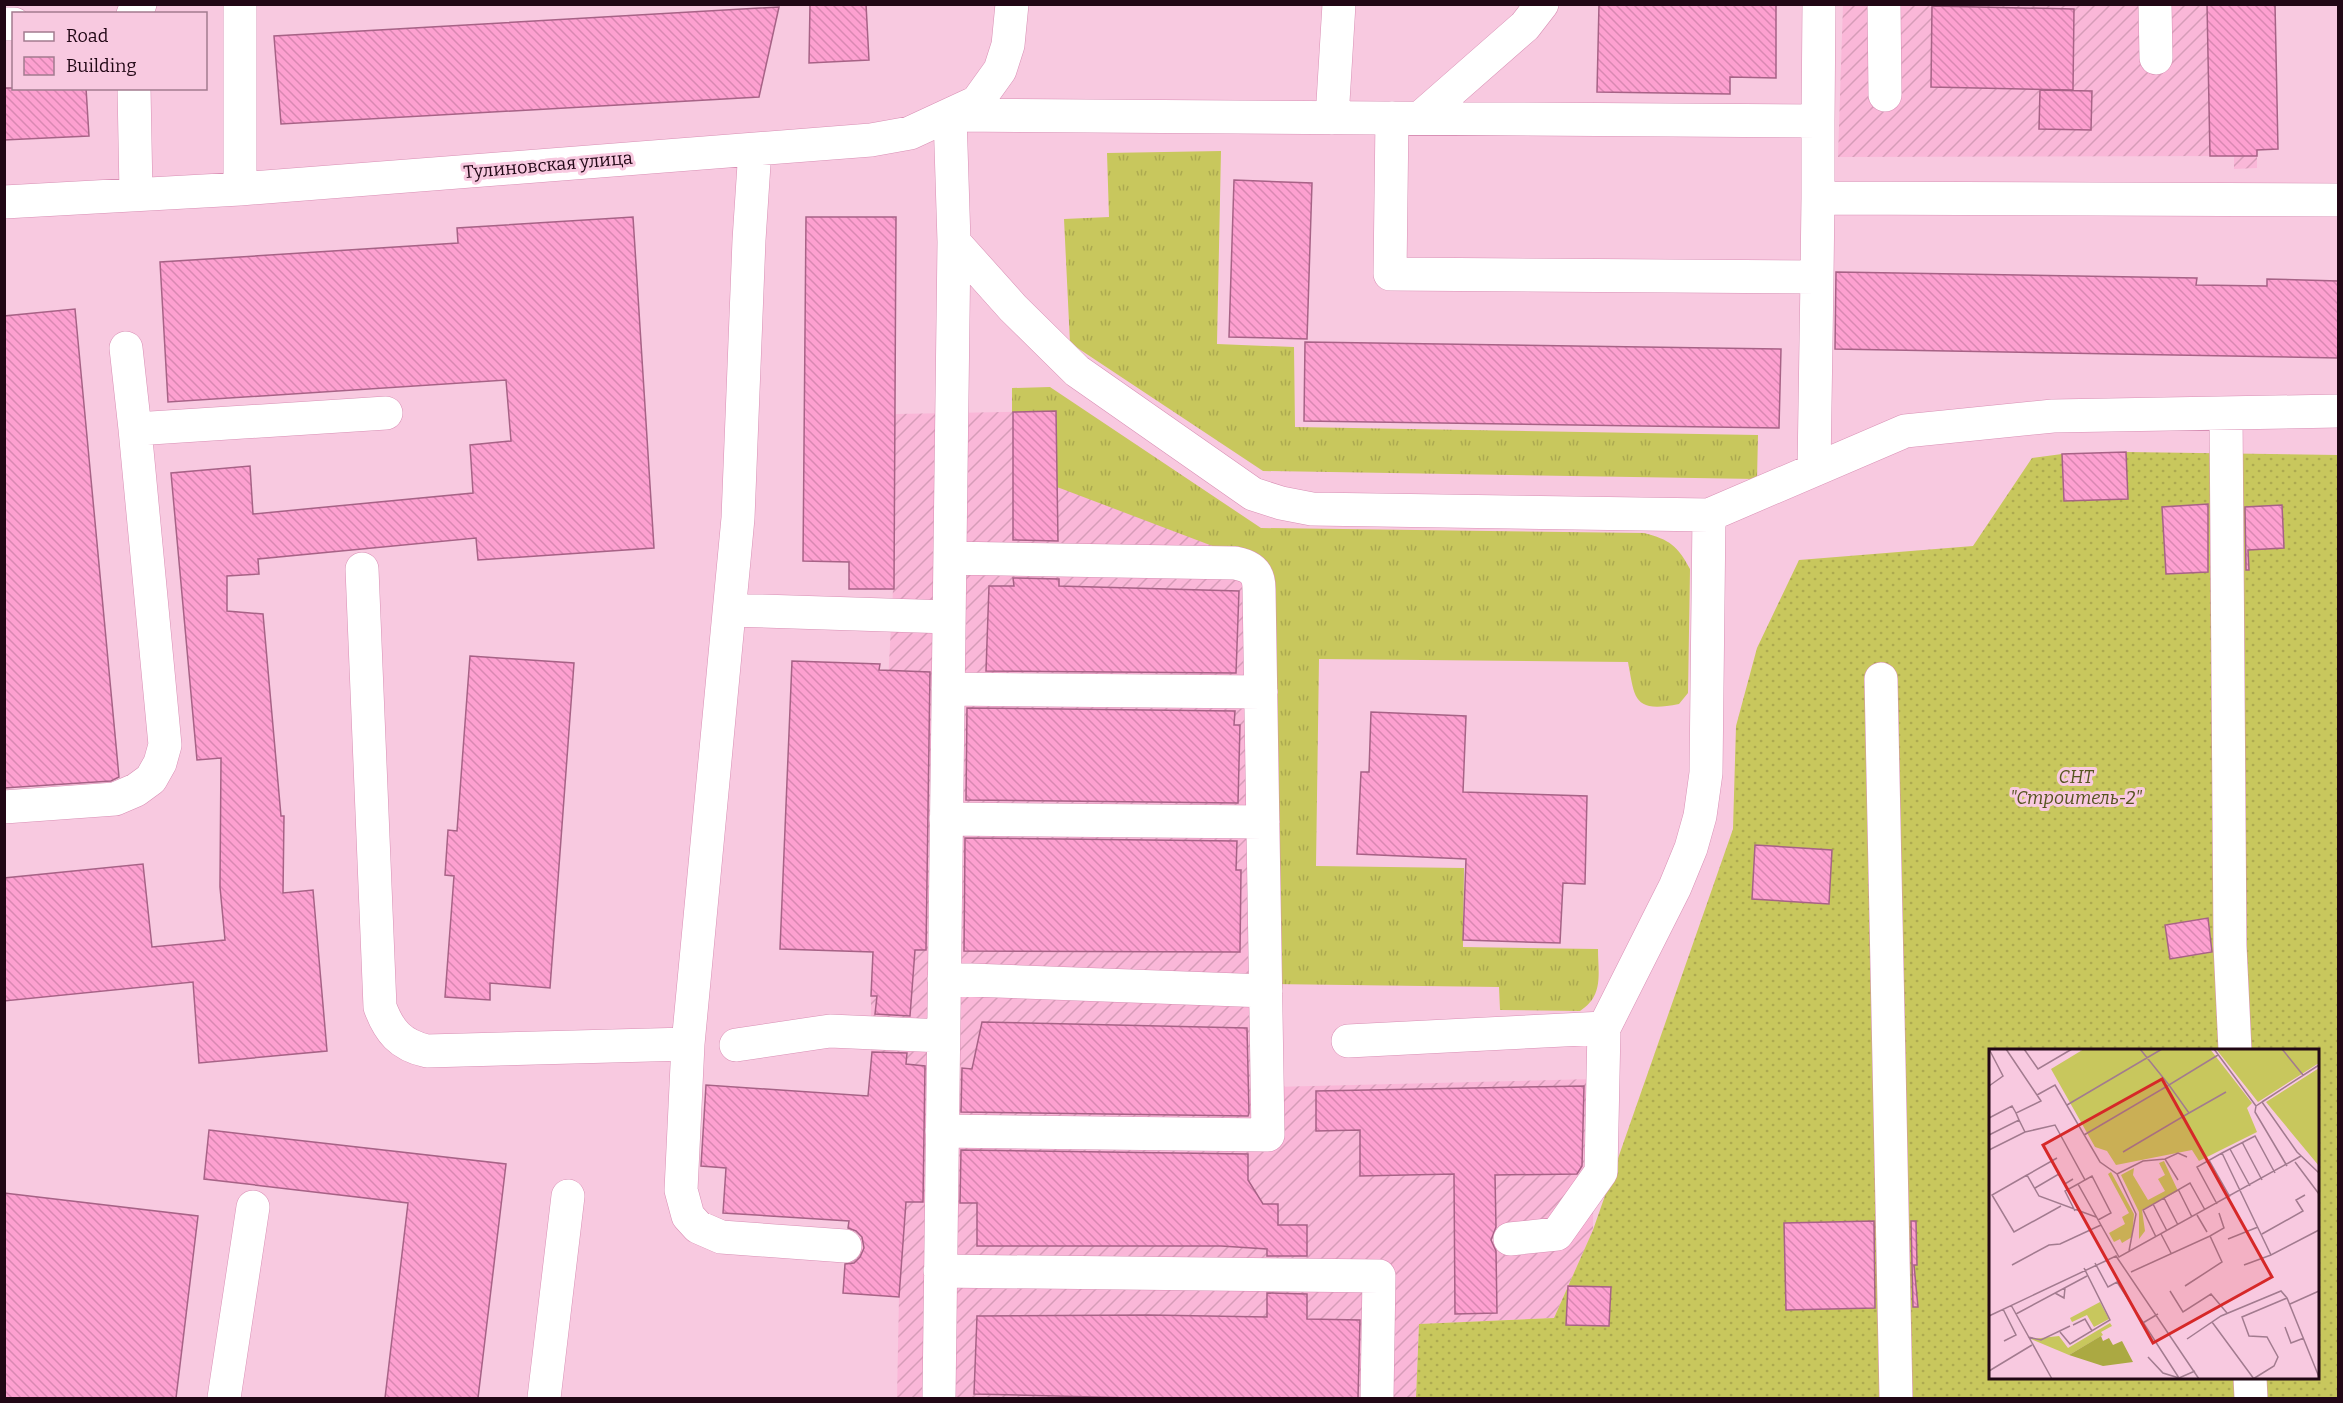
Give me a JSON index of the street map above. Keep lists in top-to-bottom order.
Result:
{
  "streets": {
    "street": ["Тулиновская улица"]
  },
  "parks": ["СНТ \"Строитель-2\""],
  "legend": ["Road", "Building"]
}
